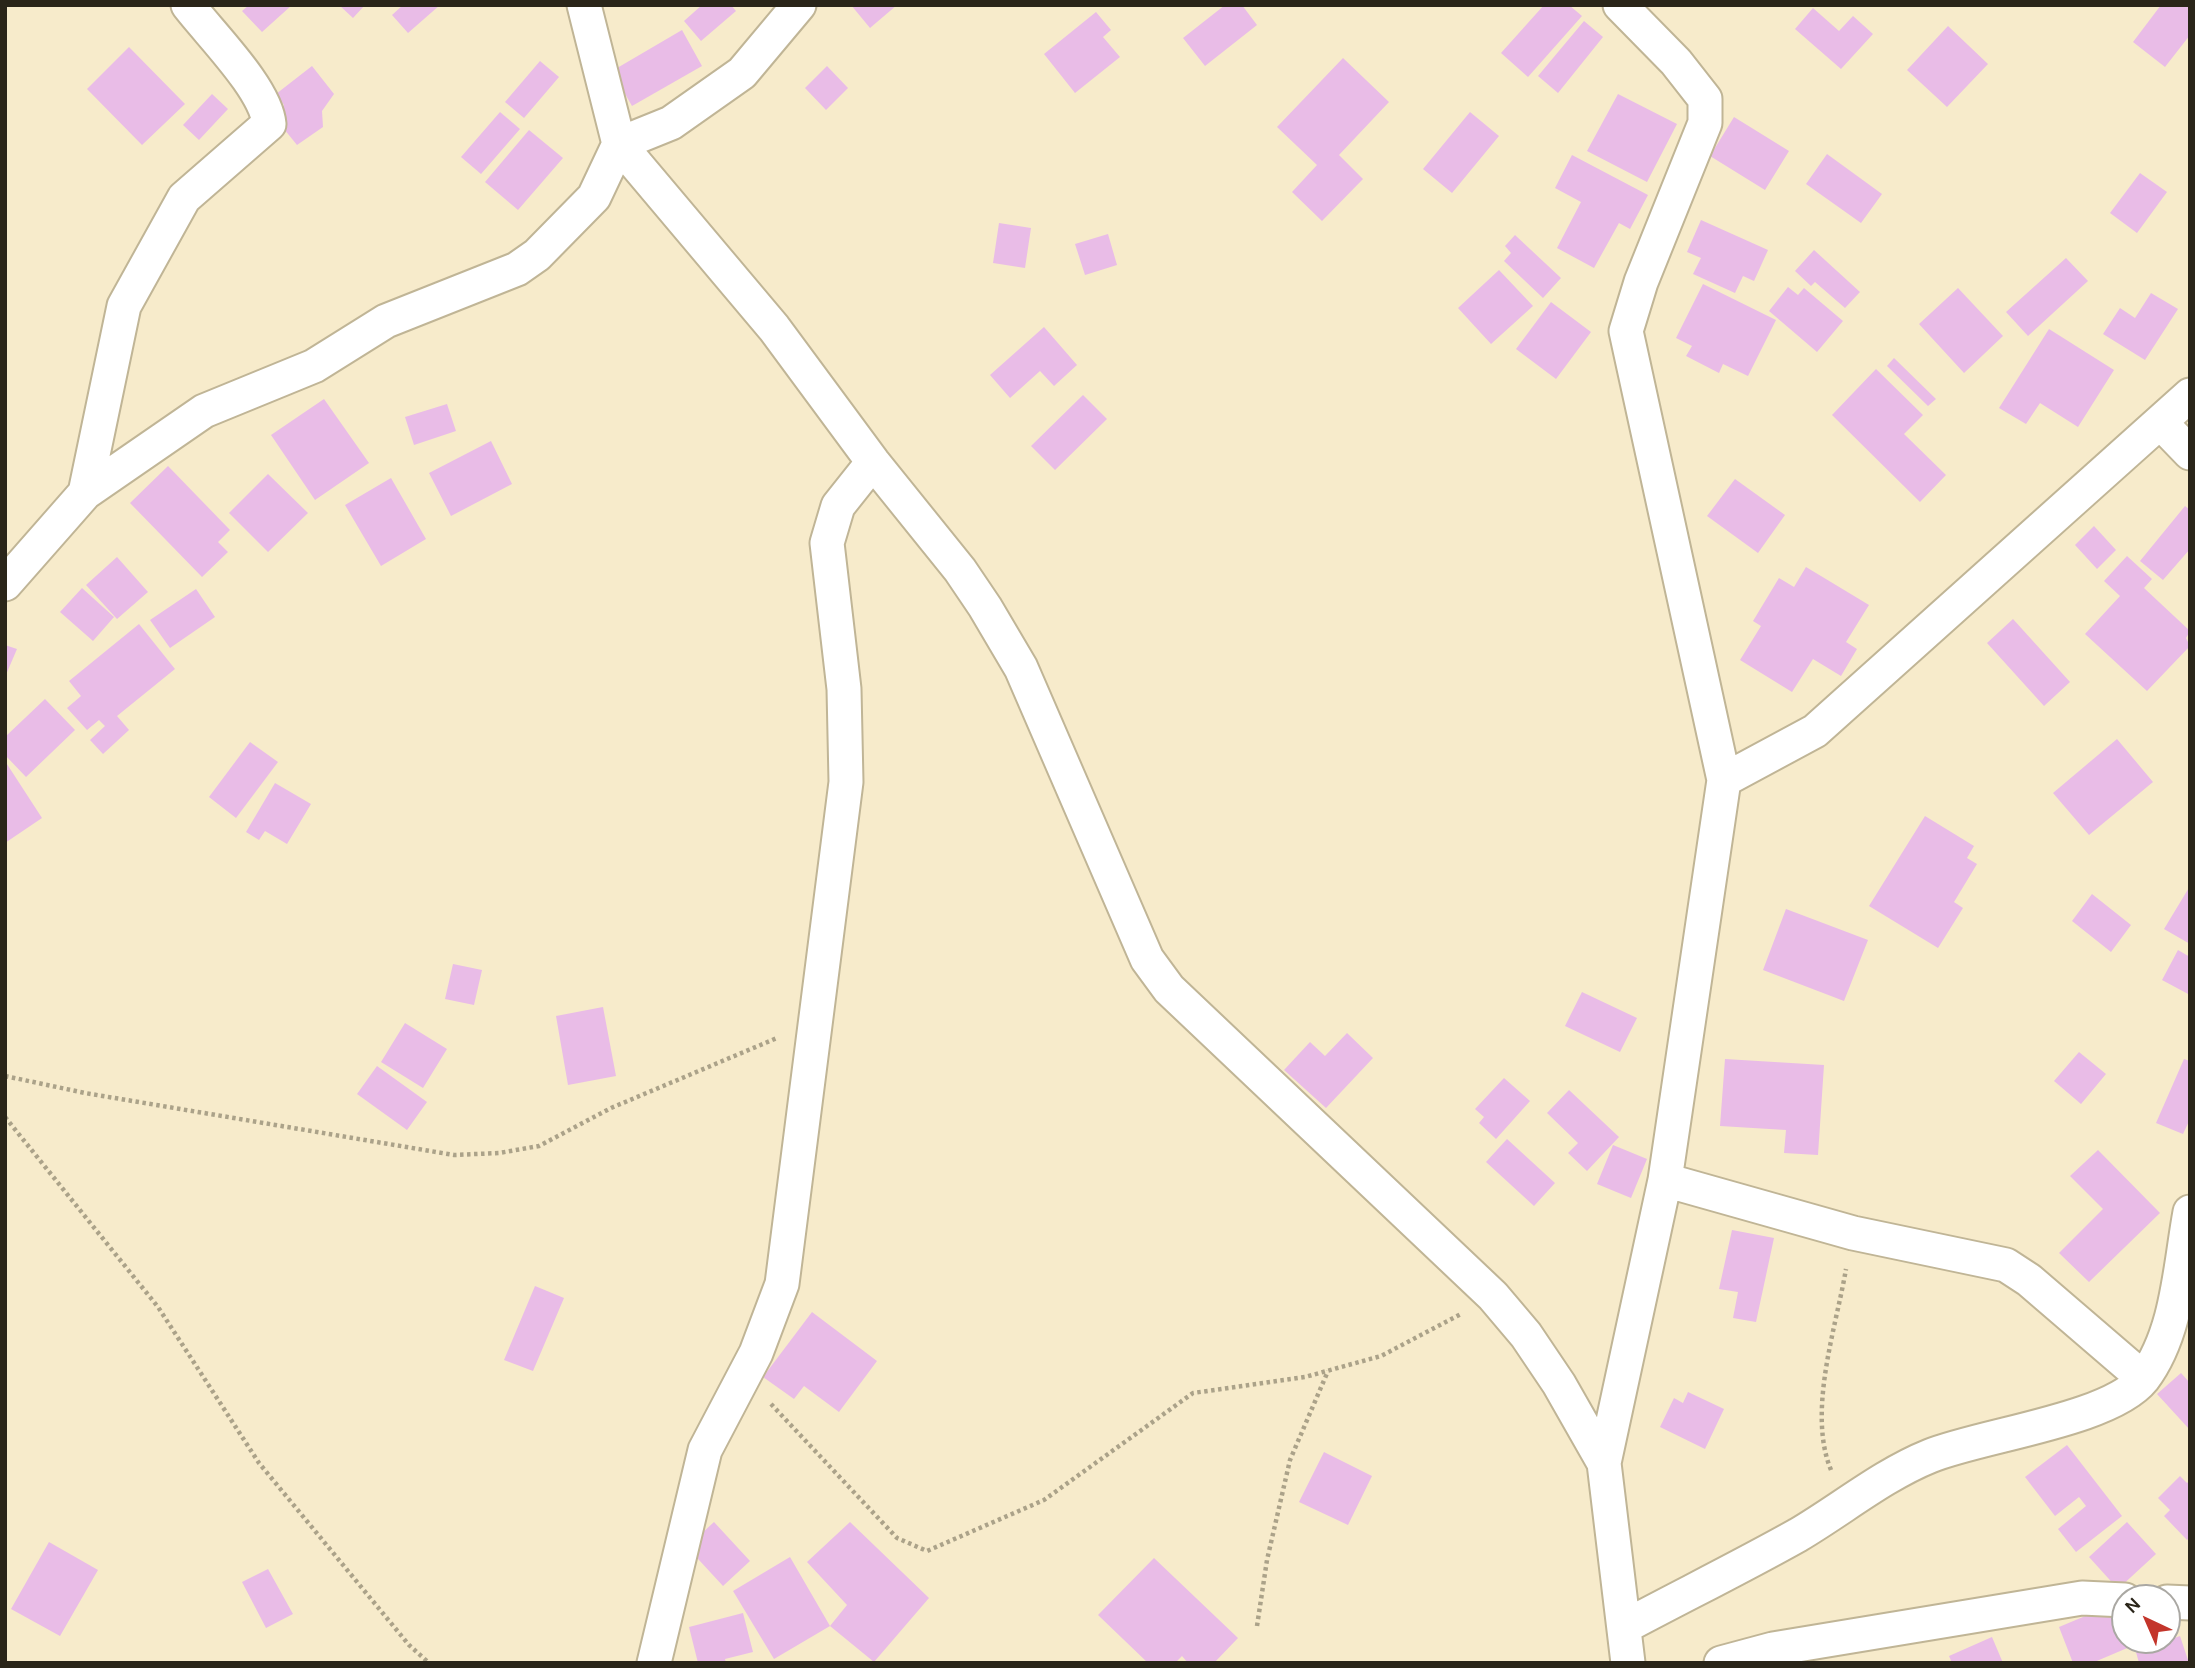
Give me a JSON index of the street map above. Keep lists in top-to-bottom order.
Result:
{
  "north": "top left"
}
